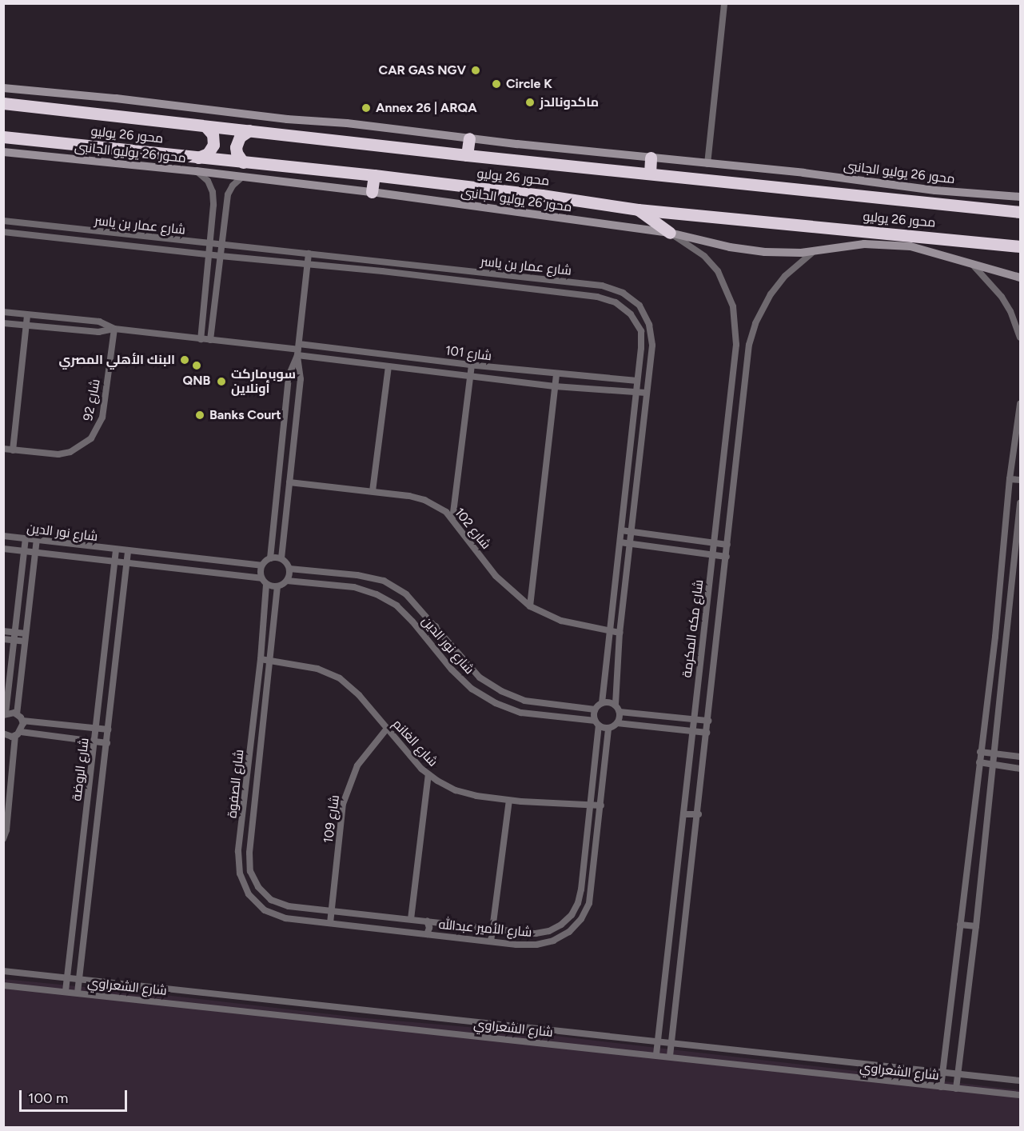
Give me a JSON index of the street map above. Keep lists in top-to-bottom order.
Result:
{
  "streets": {
    "highway": ["محور 26 يوليو"],
    "street": [
      "محور 26 يوليو الجانبى",
      "شارع عمار بن ياسر",
      "شارع 101",
      "شارع 92",
      "شارع 102",
      "شارع نور الدين",
      "شارع مكه المكرمة",
      "شارع الغانم",
      "شارع الروضة",
      "شارع الصفوة",
      "شارع 109",
      "شارع الأمير عبدالله",
      "شارع الشعراوي"
    ]
  },
  "crossings": [
    ["محور 26 يوليو الجانبى", "شارع مكه المكرمة"],
    ["شارع عمار بن ياسر", "شارع 101"],
    ["شارع عمار بن ياسر", "شارع 102"],
    ["شارع عمار بن ياسر", "شارع نور الدين"],
    ["شارع عمار بن ياسر", "شارع الأمير عبدالله"],
    ["شارع نور الدين", "شارع الروضة"],
    ["شارع نور الدين", "شارع الصفوة"],
    ["شارع نور الدين", "شارع الأمير عبدالله"],
    ["شارع مكه المكرمة", "شارع الشعراوي"],
    ["شارع الغانم", "شارع الصفوة"],
    ["شارع الغانم", "شارع 109"],
    ["شارع الغانم", "شارع الأمير عبدالله"],
    ["شارع الروضة", "شارع الشعراوي"],
    ["شارع الصفوة", "شارع 109"],
    ["شارع الصفوة", "شارع الأمير عبدالله"],
    ["شارع 109", "شارع الأمير عبدالله"]
  ],
  "places": [
    "CAR GAS NGV",
    "Circle K",
    "ماكدونالدز",
    "Annex 26 | ARQA",
    "البنك الأهلي المصري",
    "QNB",
    "سوبرماركت أونلاين",
    "Banks Court"
  ],
  "scale_bar": "100 m"
}
